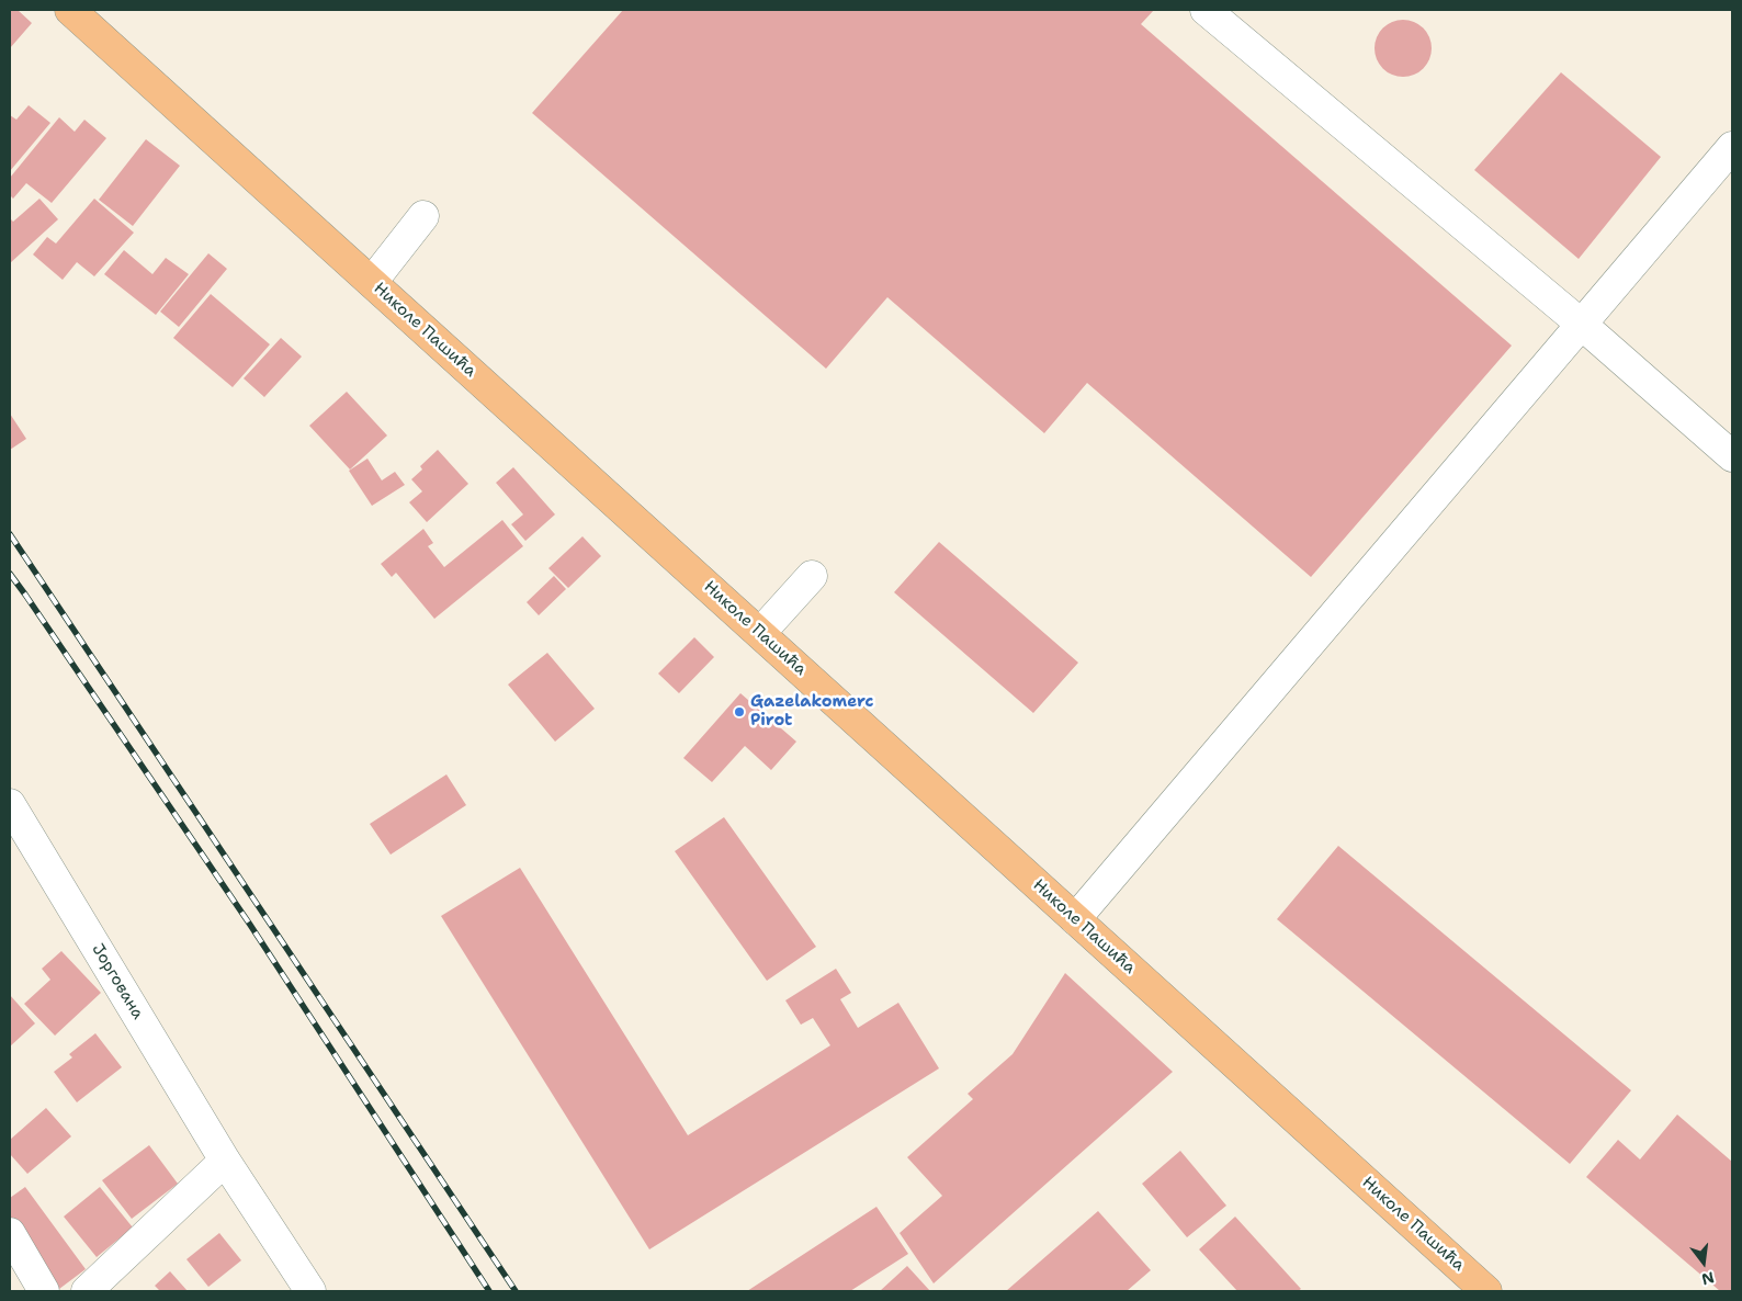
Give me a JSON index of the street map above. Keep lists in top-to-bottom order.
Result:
{
  "streets": {
    "main road": ["Николе Пашића"],
    "street": ["Јоргована"]
  },
  "places": ["Gazelakomerc Pirot"],
  "north": "bottom"
}
